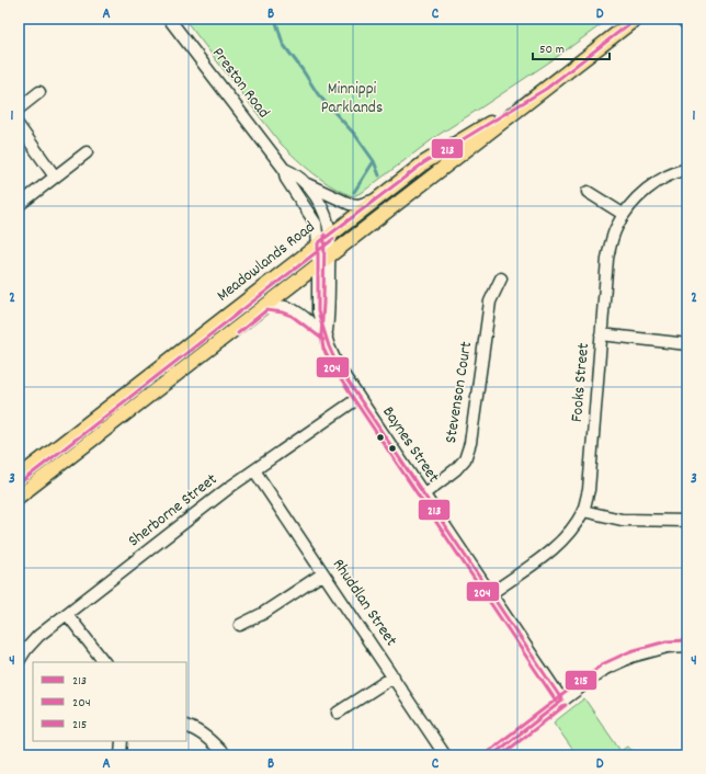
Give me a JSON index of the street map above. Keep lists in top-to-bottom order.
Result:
{
  "streets": {
    "main road": ["Meadowlands Road"],
    "street": [
      "Preston Road",
      "Fooks Street",
      "Stevenson Court",
      "Baynes Street",
      "Sherborne Street",
      "Rhuddlan Street"
    ]
  },
  "crossings": [
    ["Preston Road", "Meadowlands Road"],
    ["Preston Road", "Baynes Street"],
    ["Meadowlands Road", "Baynes Street"],
    ["Fooks Street", "Baynes Street"],
    ["Stevenson Court", "Baynes Street"],
    ["Baynes Street", "Sherborne Street"],
    ["Sherborne Street", "Rhuddlan Street"]
  ],
  "parks": ["Minnippi Parklands"],
  "lines": ["transit line 213", "transit line 204", "transit line 215"],
  "legend": ["213", "204", "215"],
  "scale_bar": "50 m",
  "grid": {
    "columns": [
      "A",
      "B",
      "C",
      "D"
    ],
    "rows": [
      "1",
      "2",
      "3",
      "4"
    ]
  }
}
